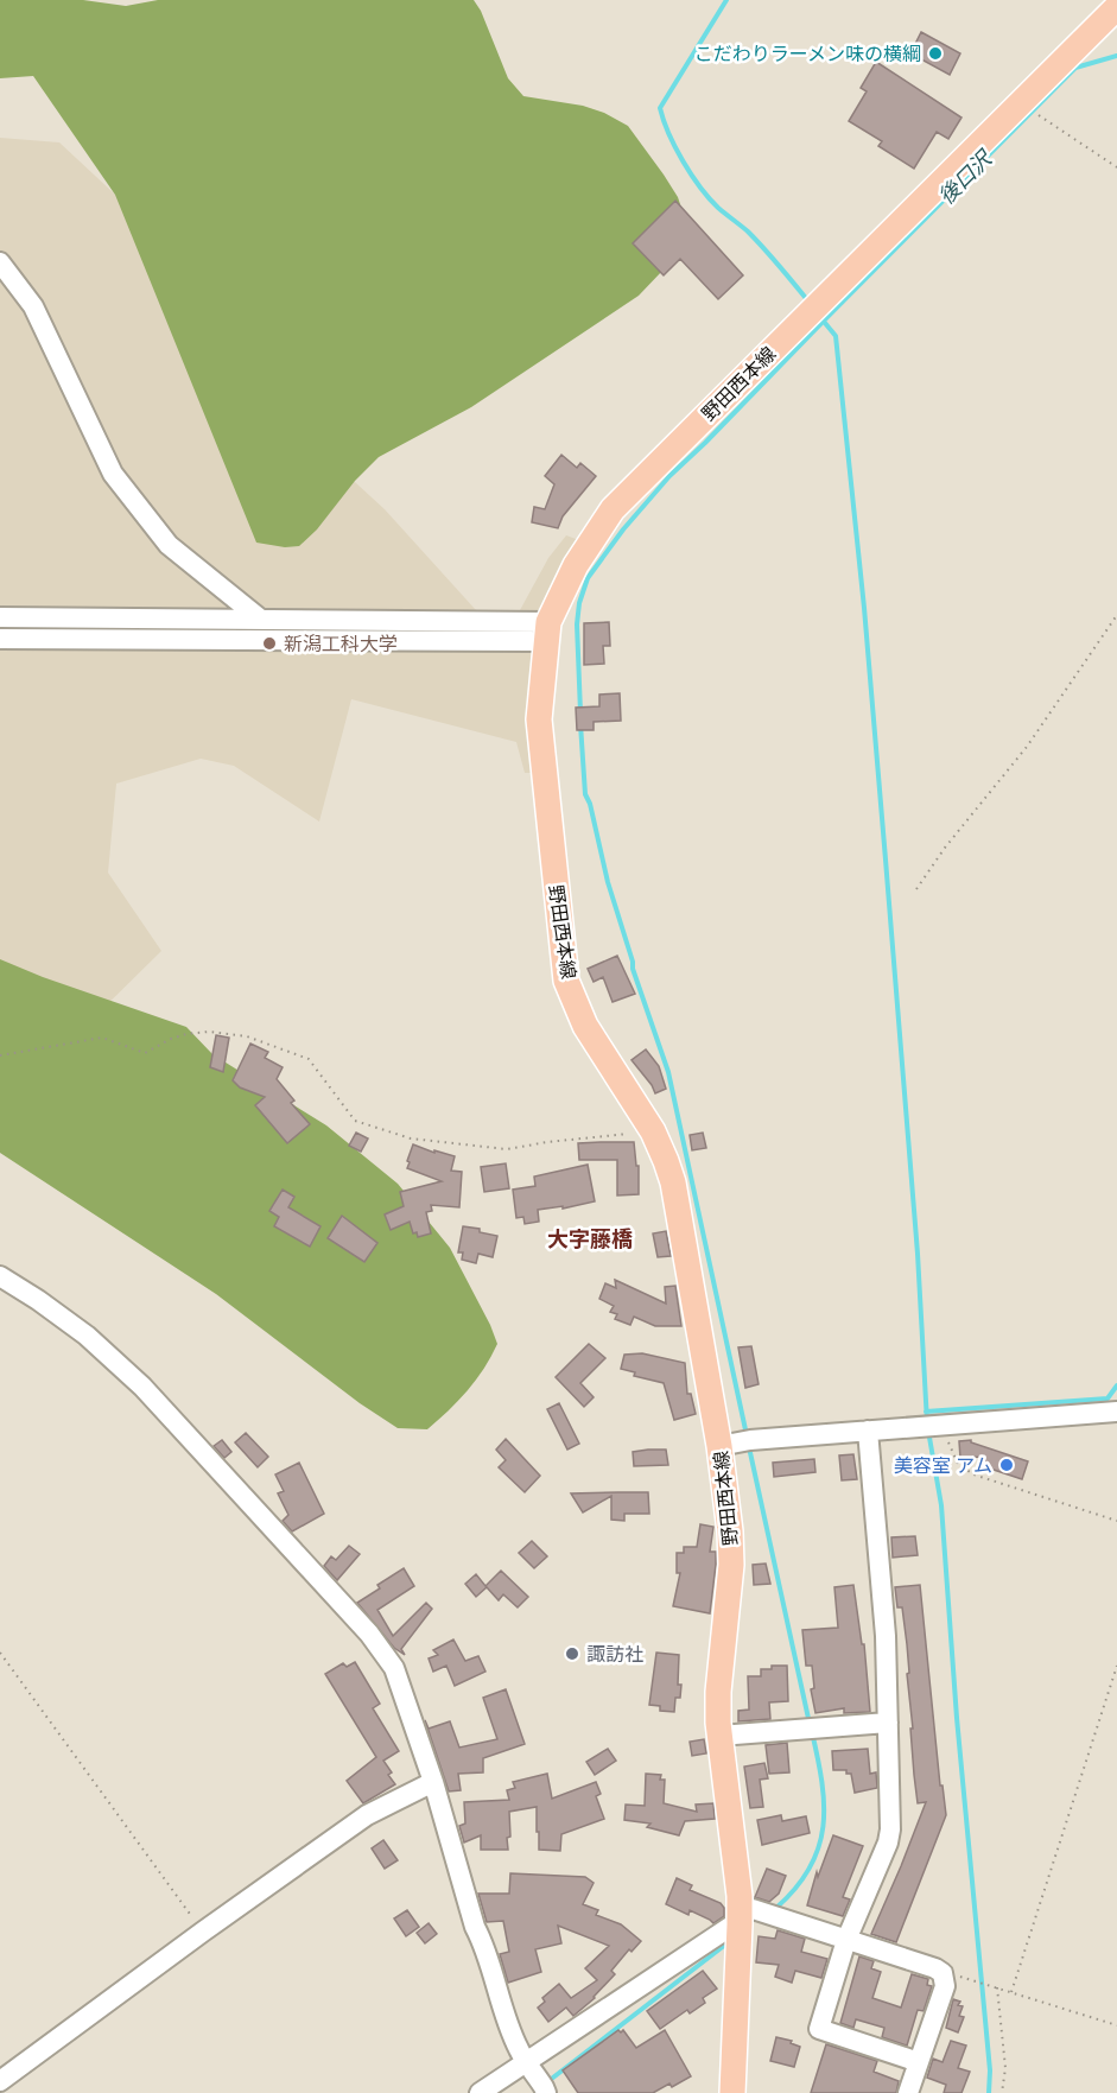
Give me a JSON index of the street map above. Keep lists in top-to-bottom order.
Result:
{
  "streets": {
    "main road": ["野田西本線"]
  },
  "districts": ["大字藤橋"],
  "water": ["後口沢"],
  "places": [
    "こだわりラーメン味の横綱",
    "新潟工科大学",
    "美容室 アム",
    "諏訪社"
  ]
}
